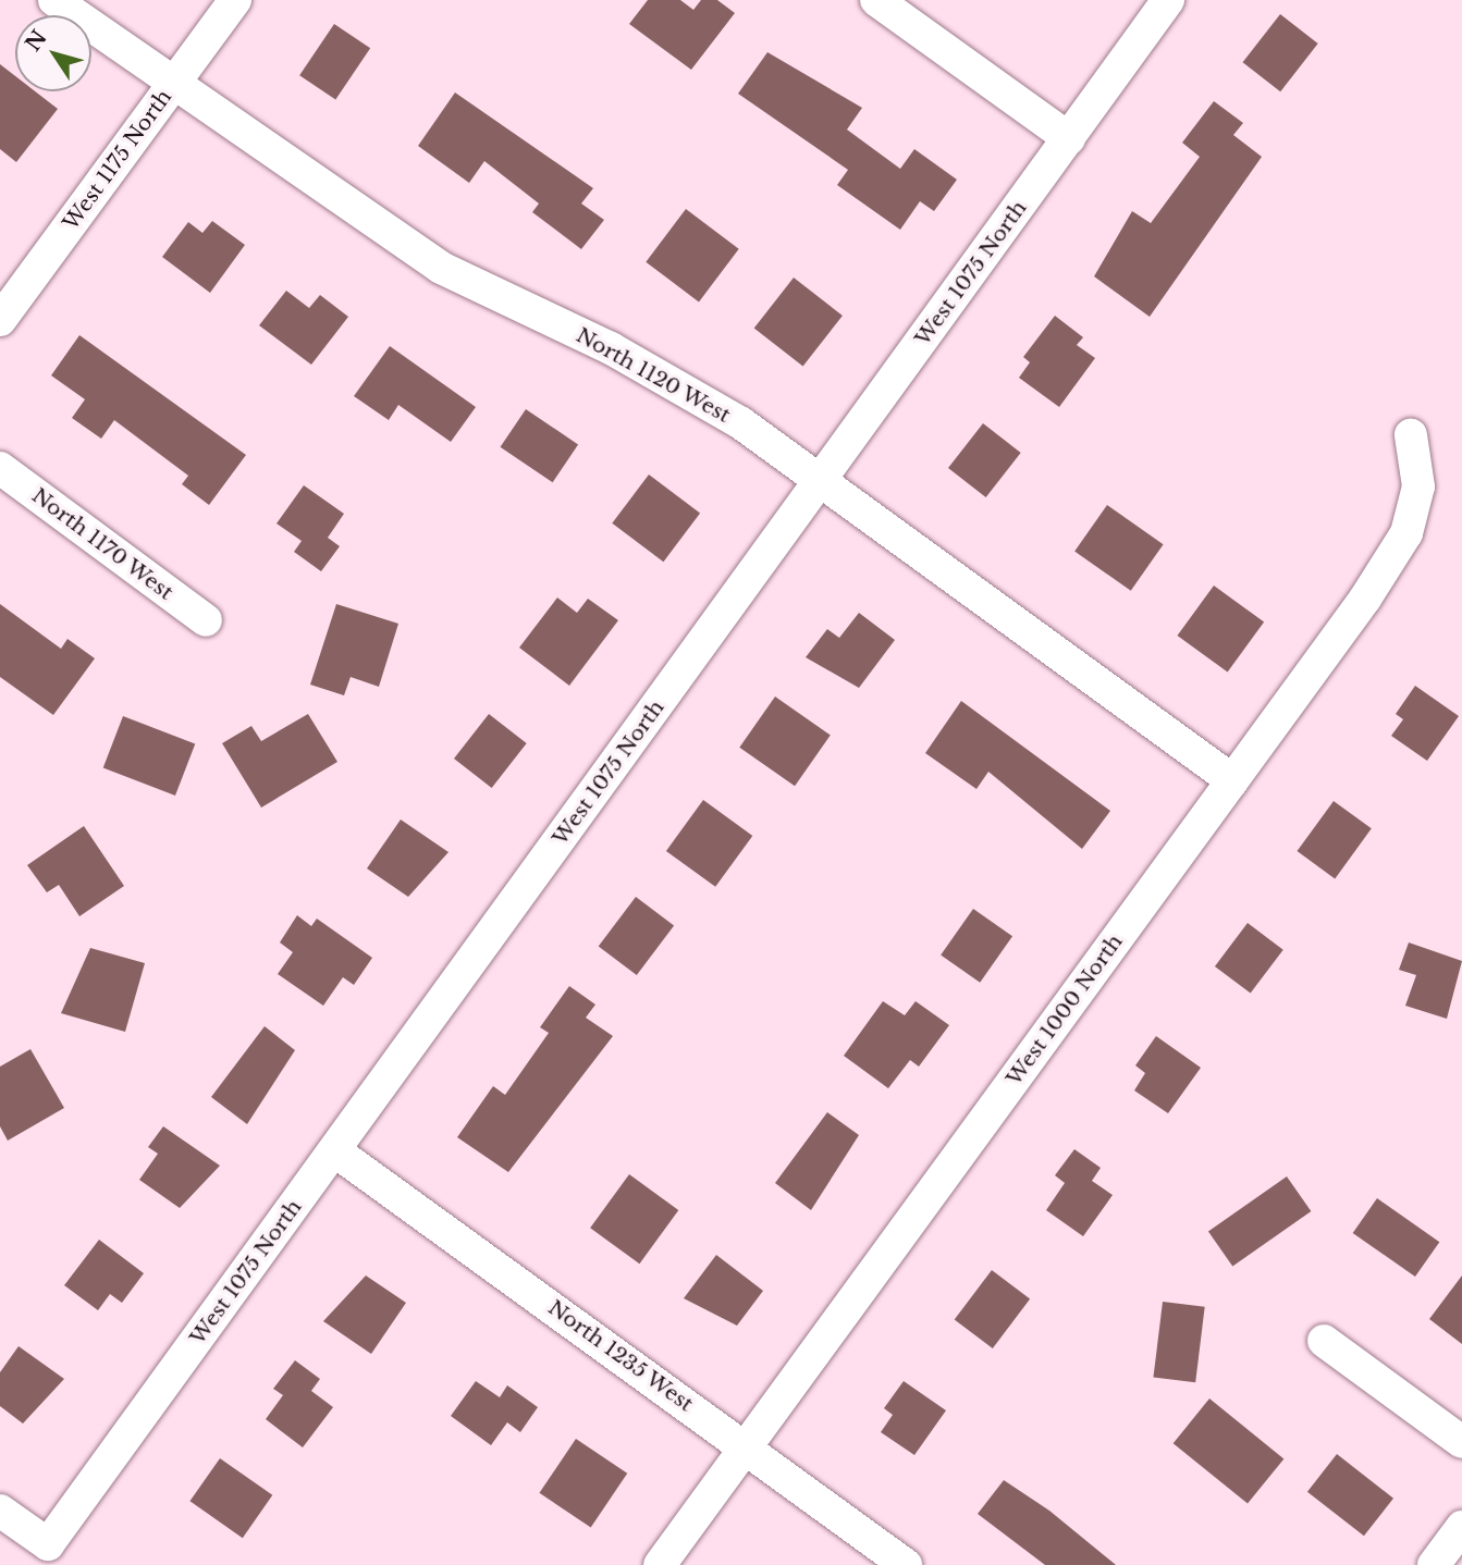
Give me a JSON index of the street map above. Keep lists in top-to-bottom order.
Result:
{
  "streets": {
    "street": [
      "West 1175 North",
      "West 1075 North",
      "North 1120 West",
      "North 1170 West",
      "West 1000 North",
      "North 1235 West"
    ]
  },
  "crossings": [
    ["West 1175 North", "North 1120 West"],
    ["West 1075 North", "North 1120 West"],
    ["West 1075 North", "North 1235 West"],
    ["North 1120 West", "West 1000 North"],
    ["West 1000 North", "North 1235 West"]
  ],
  "north": "top left"
}
